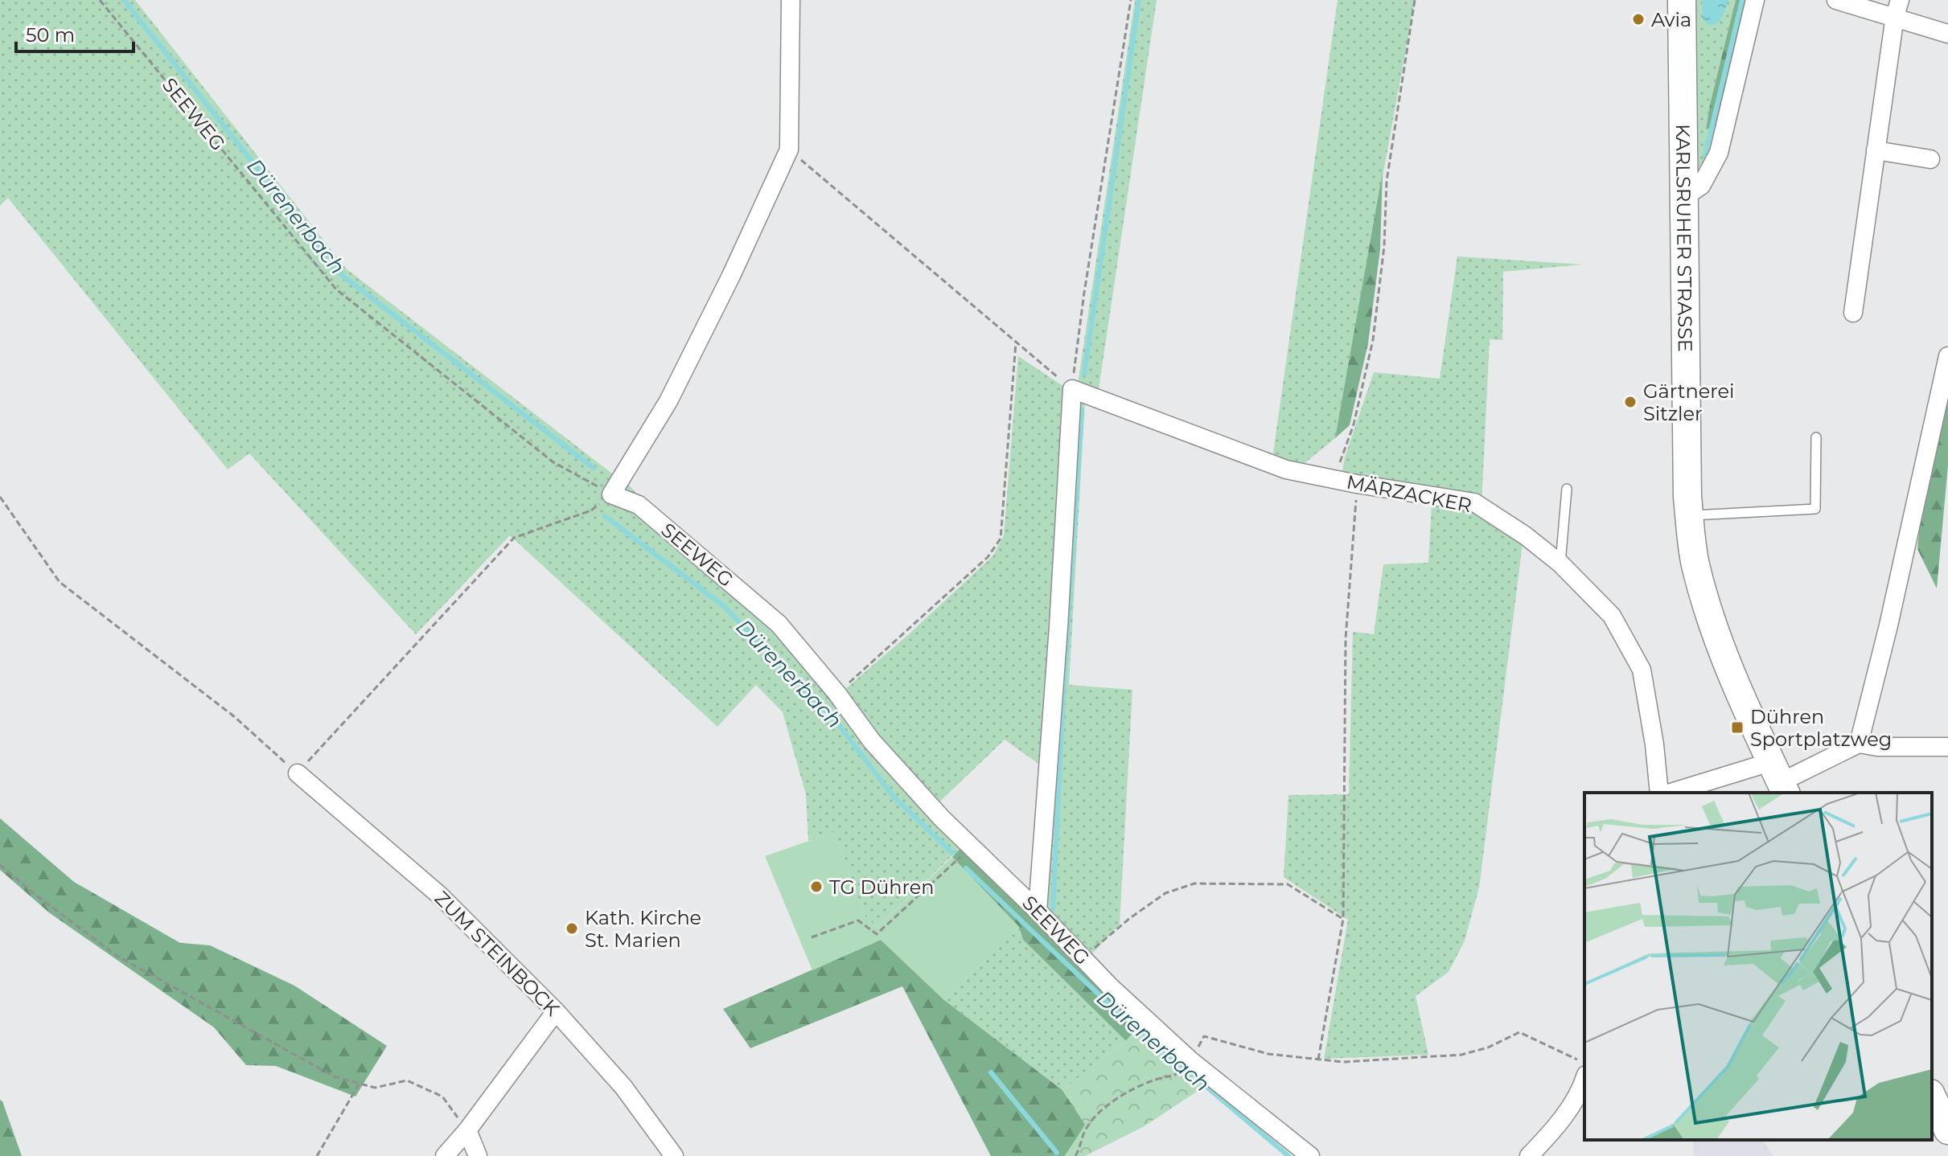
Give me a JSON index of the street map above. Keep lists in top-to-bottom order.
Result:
{
  "streets": {
    "main road": ["KARLSRUHER STRASSE"],
    "street": ["SEEWEG", "MÄRZACKER", "ZUM STEINBOCK"]
  },
  "water": ["Dürenerbach"],
  "places": {
    "other": [
      "Avia",
      "Gärtnerei Sitzler",
      "TG Dühren",
      "Kath. Kirche St. Marien"
    ],
    "transit": ["Dühren Sportplatzweg"]
  },
  "scale_bar": "50 m"
}
